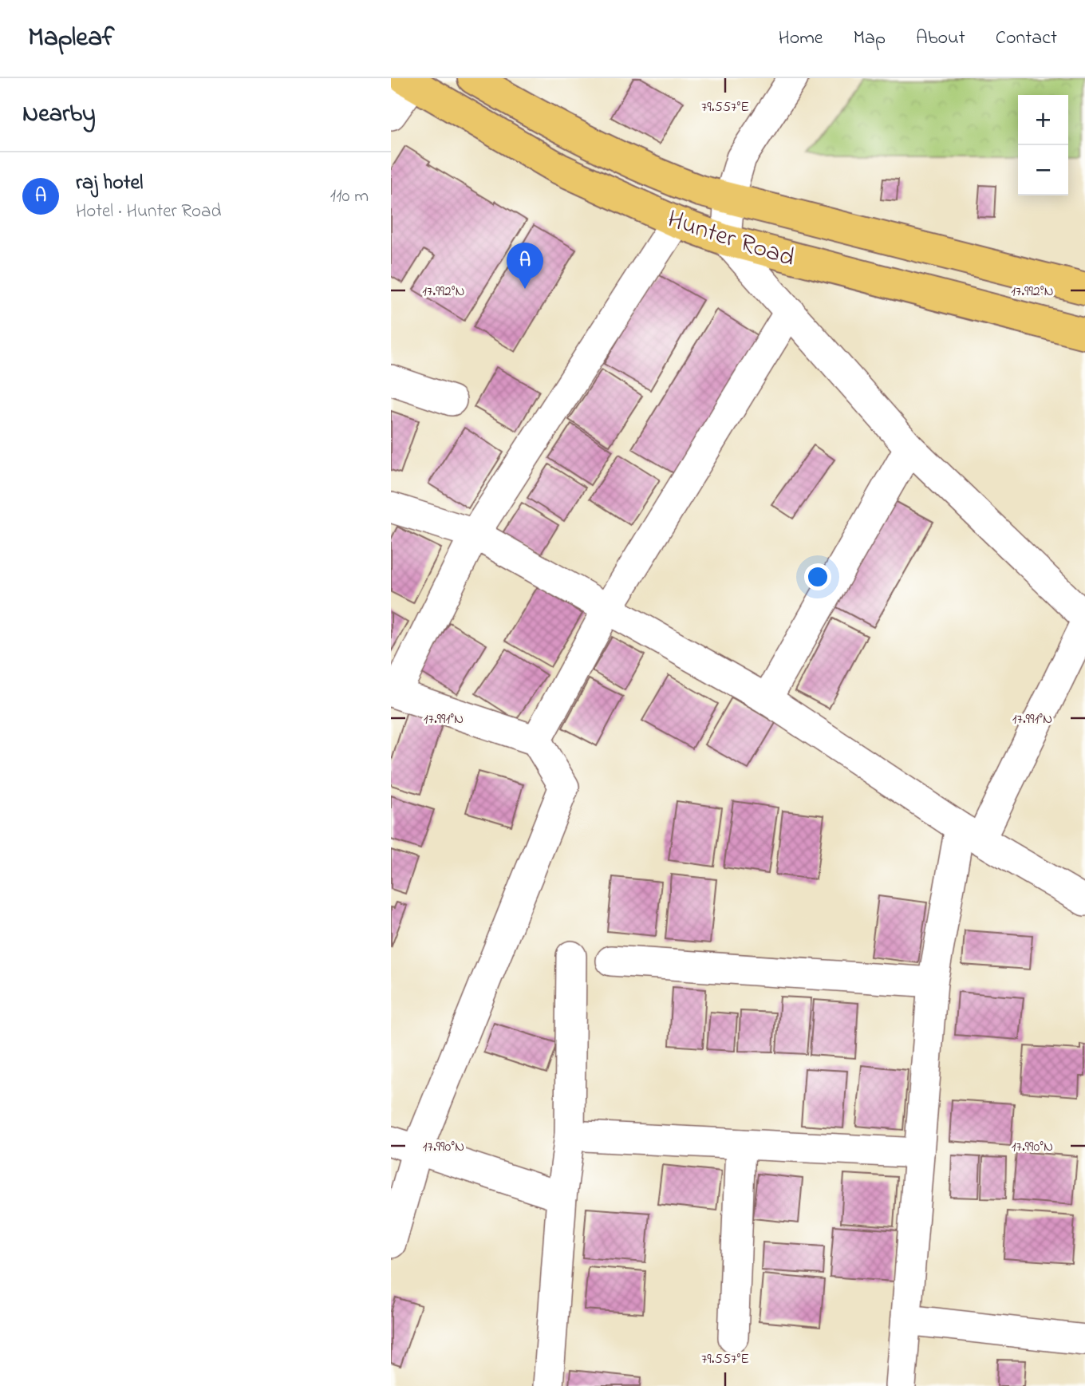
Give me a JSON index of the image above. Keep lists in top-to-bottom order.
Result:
{
  "streets": {
    "main road": ["Hunter Road"]
  },
  "page": {
    "header": "Mapleaf",
    "nav": [
      "Home",
      "Map",
      "About",
      "Contact"
    ],
    "heading": "Nearby",
    "map_buttons": ["+", "−"],
    "list": [
      {
        "mark": "A",
        "name": "raj hotel",
        "note": "Hotel · Hunter Road",
        "value": "110 m"
      }
    ],
    "pins": "A"
  },
  "coordinates": [
    "79.557°E",
    "17.992°N",
    "17.991°N",
    "17.990°N"
  ]
}
